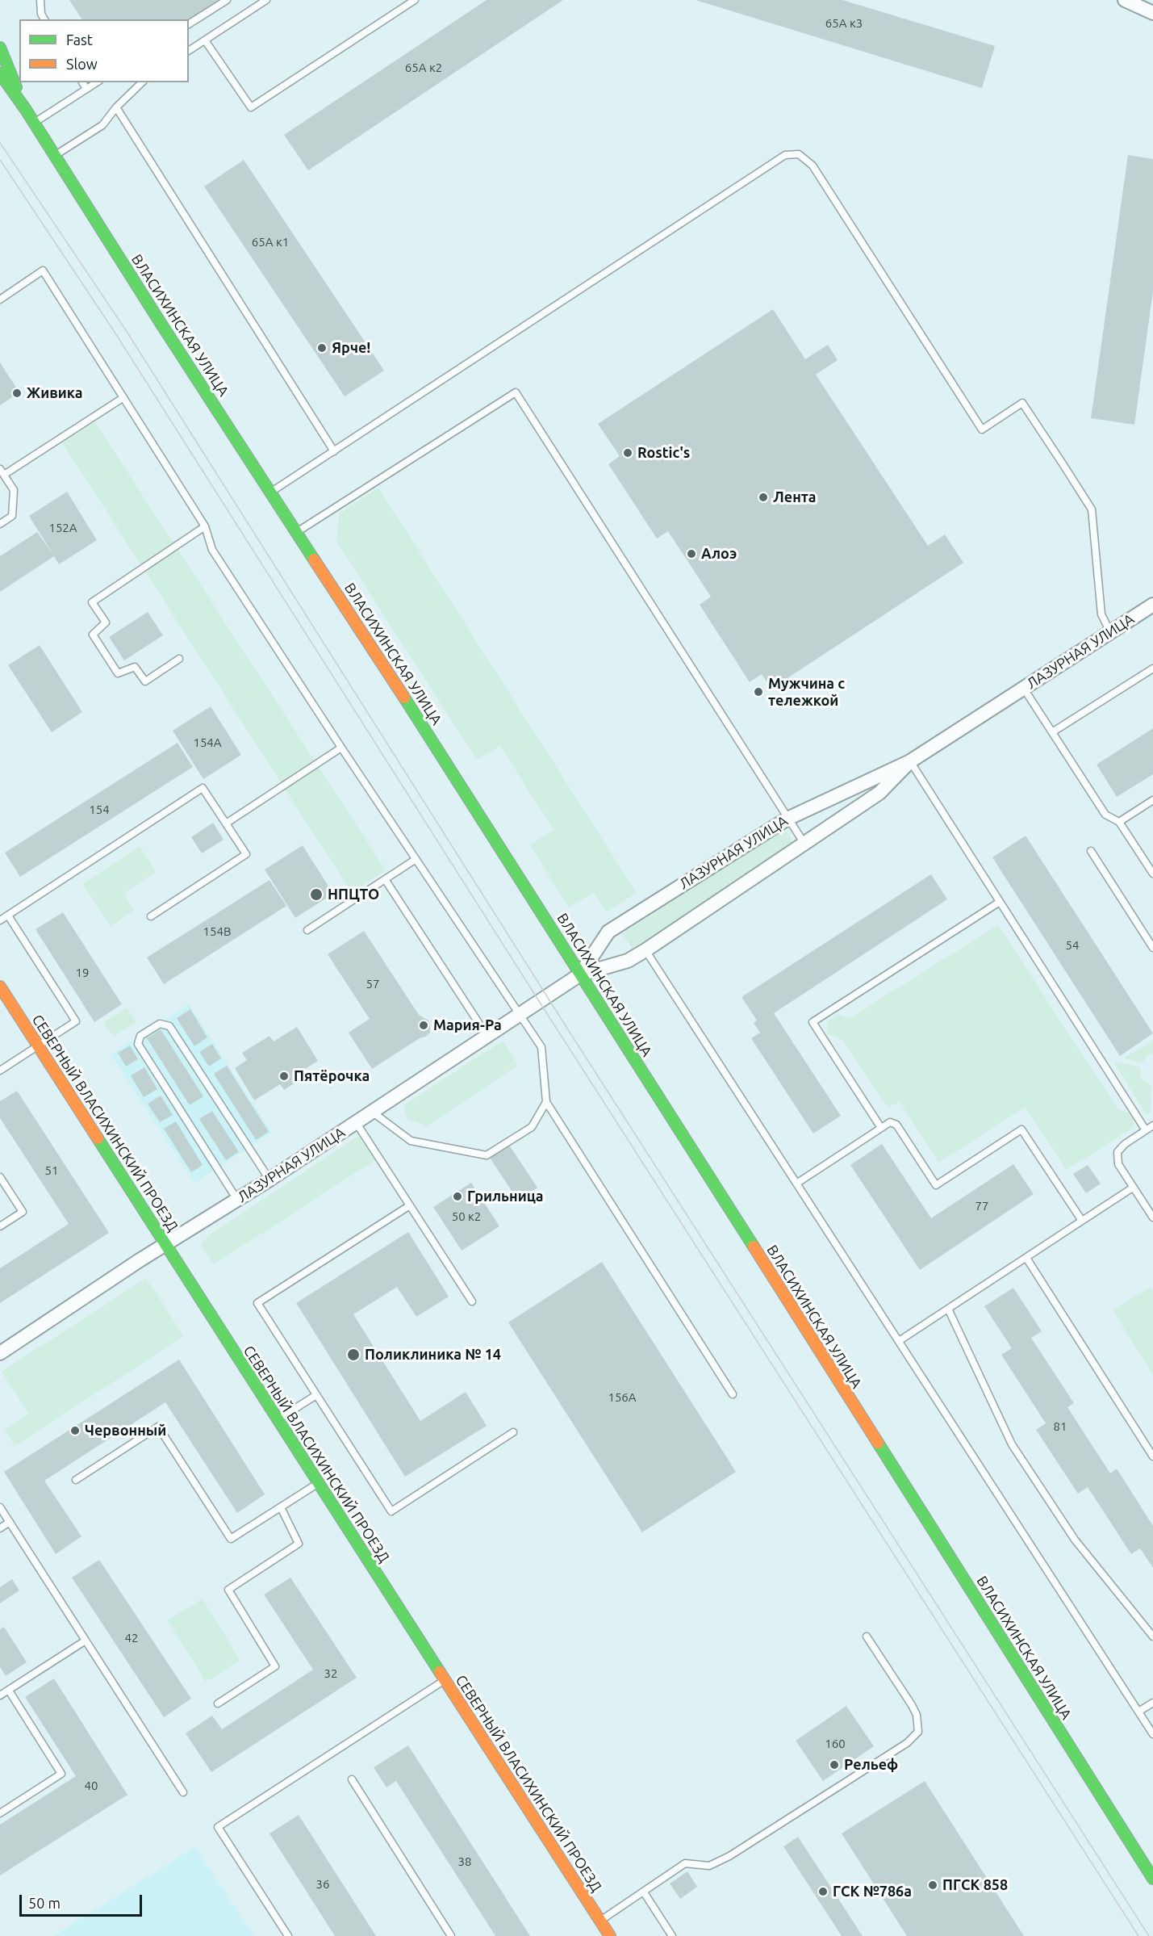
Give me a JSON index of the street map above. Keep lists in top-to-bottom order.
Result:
{
  "streets": {
    "main road": ["ВЛАСИХИНСКАЯ УЛИЦА", "СЕВЕРНЫЙ ВЛАСИХИНСКИЙ ПРОЕЗД"],
    "street": ["ЛАЗУРНАЯ УЛИЦА"]
  },
  "crossings": [
    ["ВЛАСИХИНСКАЯ УЛИЦА", "ЛАЗУРНАЯ УЛИЦА"],
    ["ЛАЗУРНАЯ УЛИЦА", "СЕВЕРНЫЙ ВЛАСИХИНСКИЙ ПРОЕЗД"]
  ],
  "places": [
    "Ярче!",
    "Живика",
    "Rostic's",
    "Лента",
    "Алоэ",
    "Мужчина с тележкой",
    "НПЦТО",
    "Мария-Ра",
    "Пятёрочка",
    "Грильница",
    "Поликлиника № 14",
    "Червонный",
    "Рельеф",
    "ПГСК 858",
    "ГСК №786а"
  ],
  "house_numbers": [
    "65А к3",
    "65А к2",
    "65А к1",
    "152А",
    "154А",
    "154",
    "154В",
    "54",
    "19",
    "57",
    "51",
    "77",
    "50 к2",
    "156А",
    "81",
    "42",
    "32",
    "160",
    "40",
    "38",
    "36"
  ],
  "legend": ["Fast", "Slow"],
  "scale_bar": "50 m"
}
